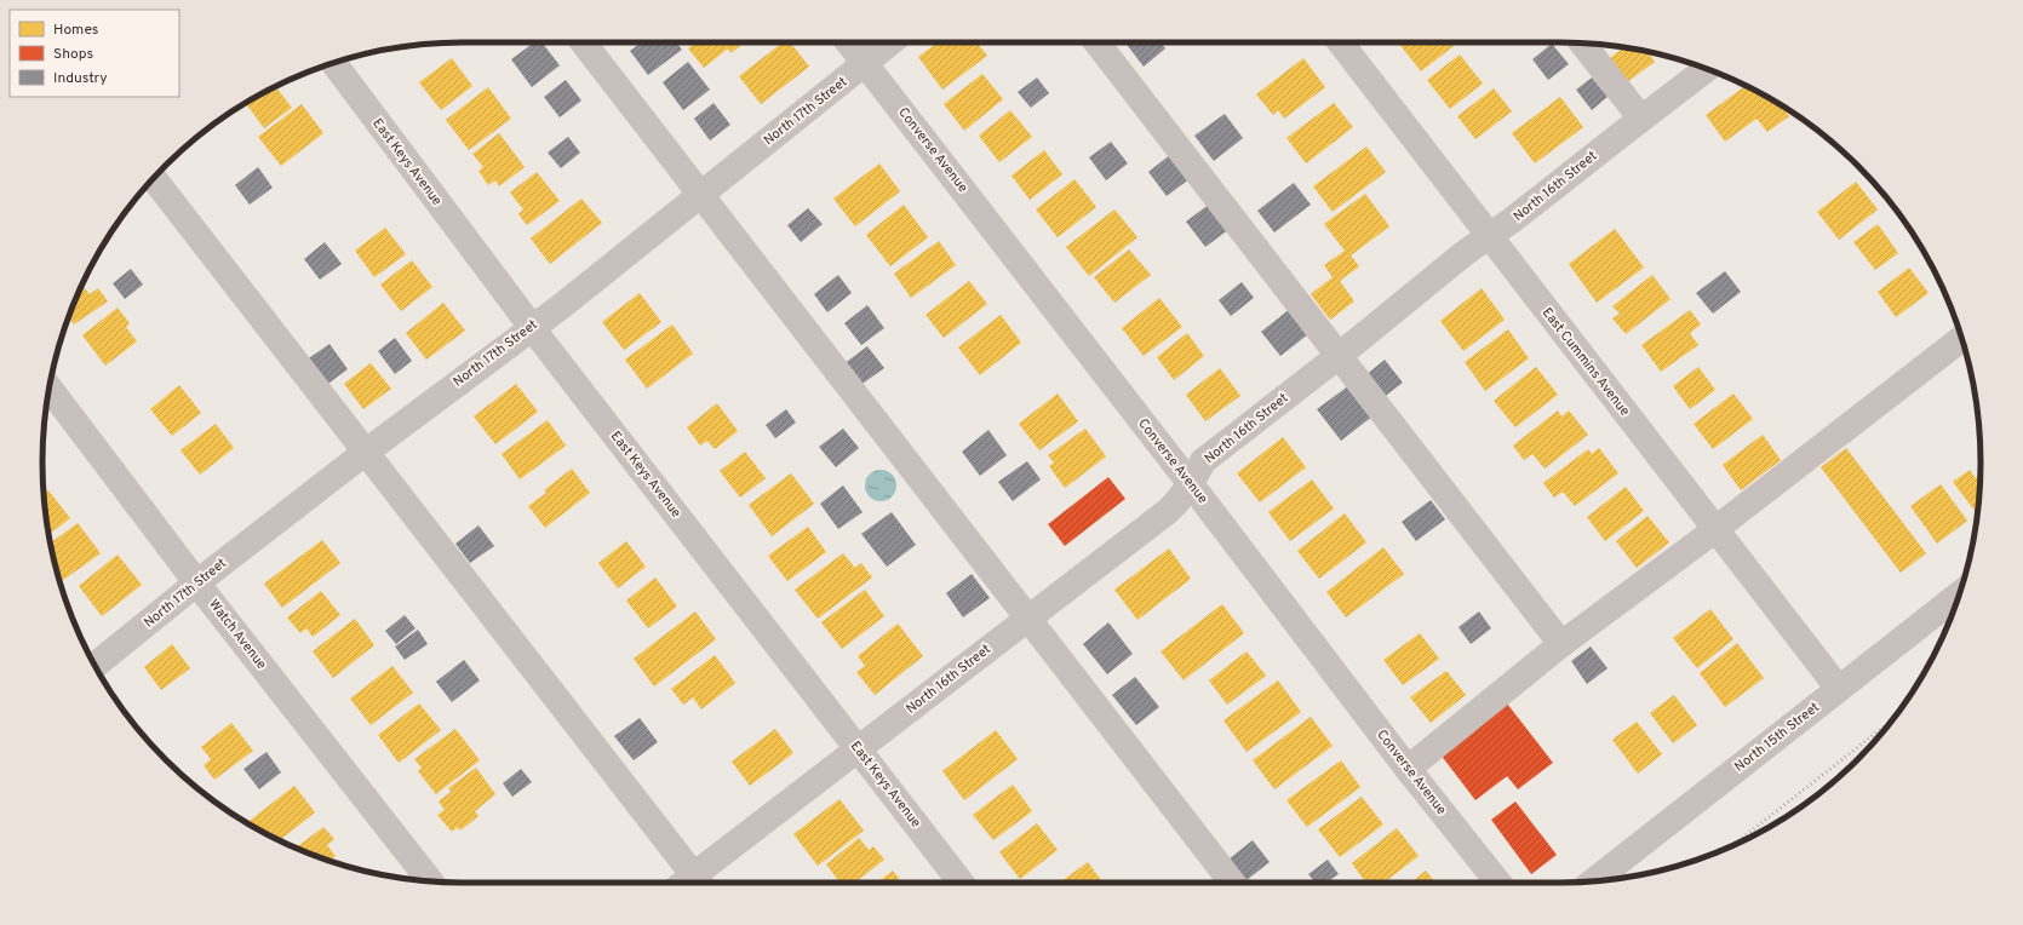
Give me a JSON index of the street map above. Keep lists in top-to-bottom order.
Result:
{
  "streets": {
    "street": [
      "North 17th Street",
      "Converse Avenue",
      "East Keys Avenue",
      "North 16th Street",
      "East Cummins Avenue",
      "Watch Avenue",
      "North 15th Street"
    ]
  },
  "crossings": [
    ["North 17th Street", "Converse Avenue"],
    ["North 17th Street", "East Keys Avenue"],
    ["North 17th Street", "Watch Avenue"],
    ["Converse Avenue", "North 16th Street"],
    ["East Keys Avenue", "North 16th Street"],
    ["North 16th Street", "East Cummins Avenue"],
    ["East Cummins Avenue", "North 15th Street"]
  ],
  "legend": ["Homes", "Shops", "Industry"]
}
